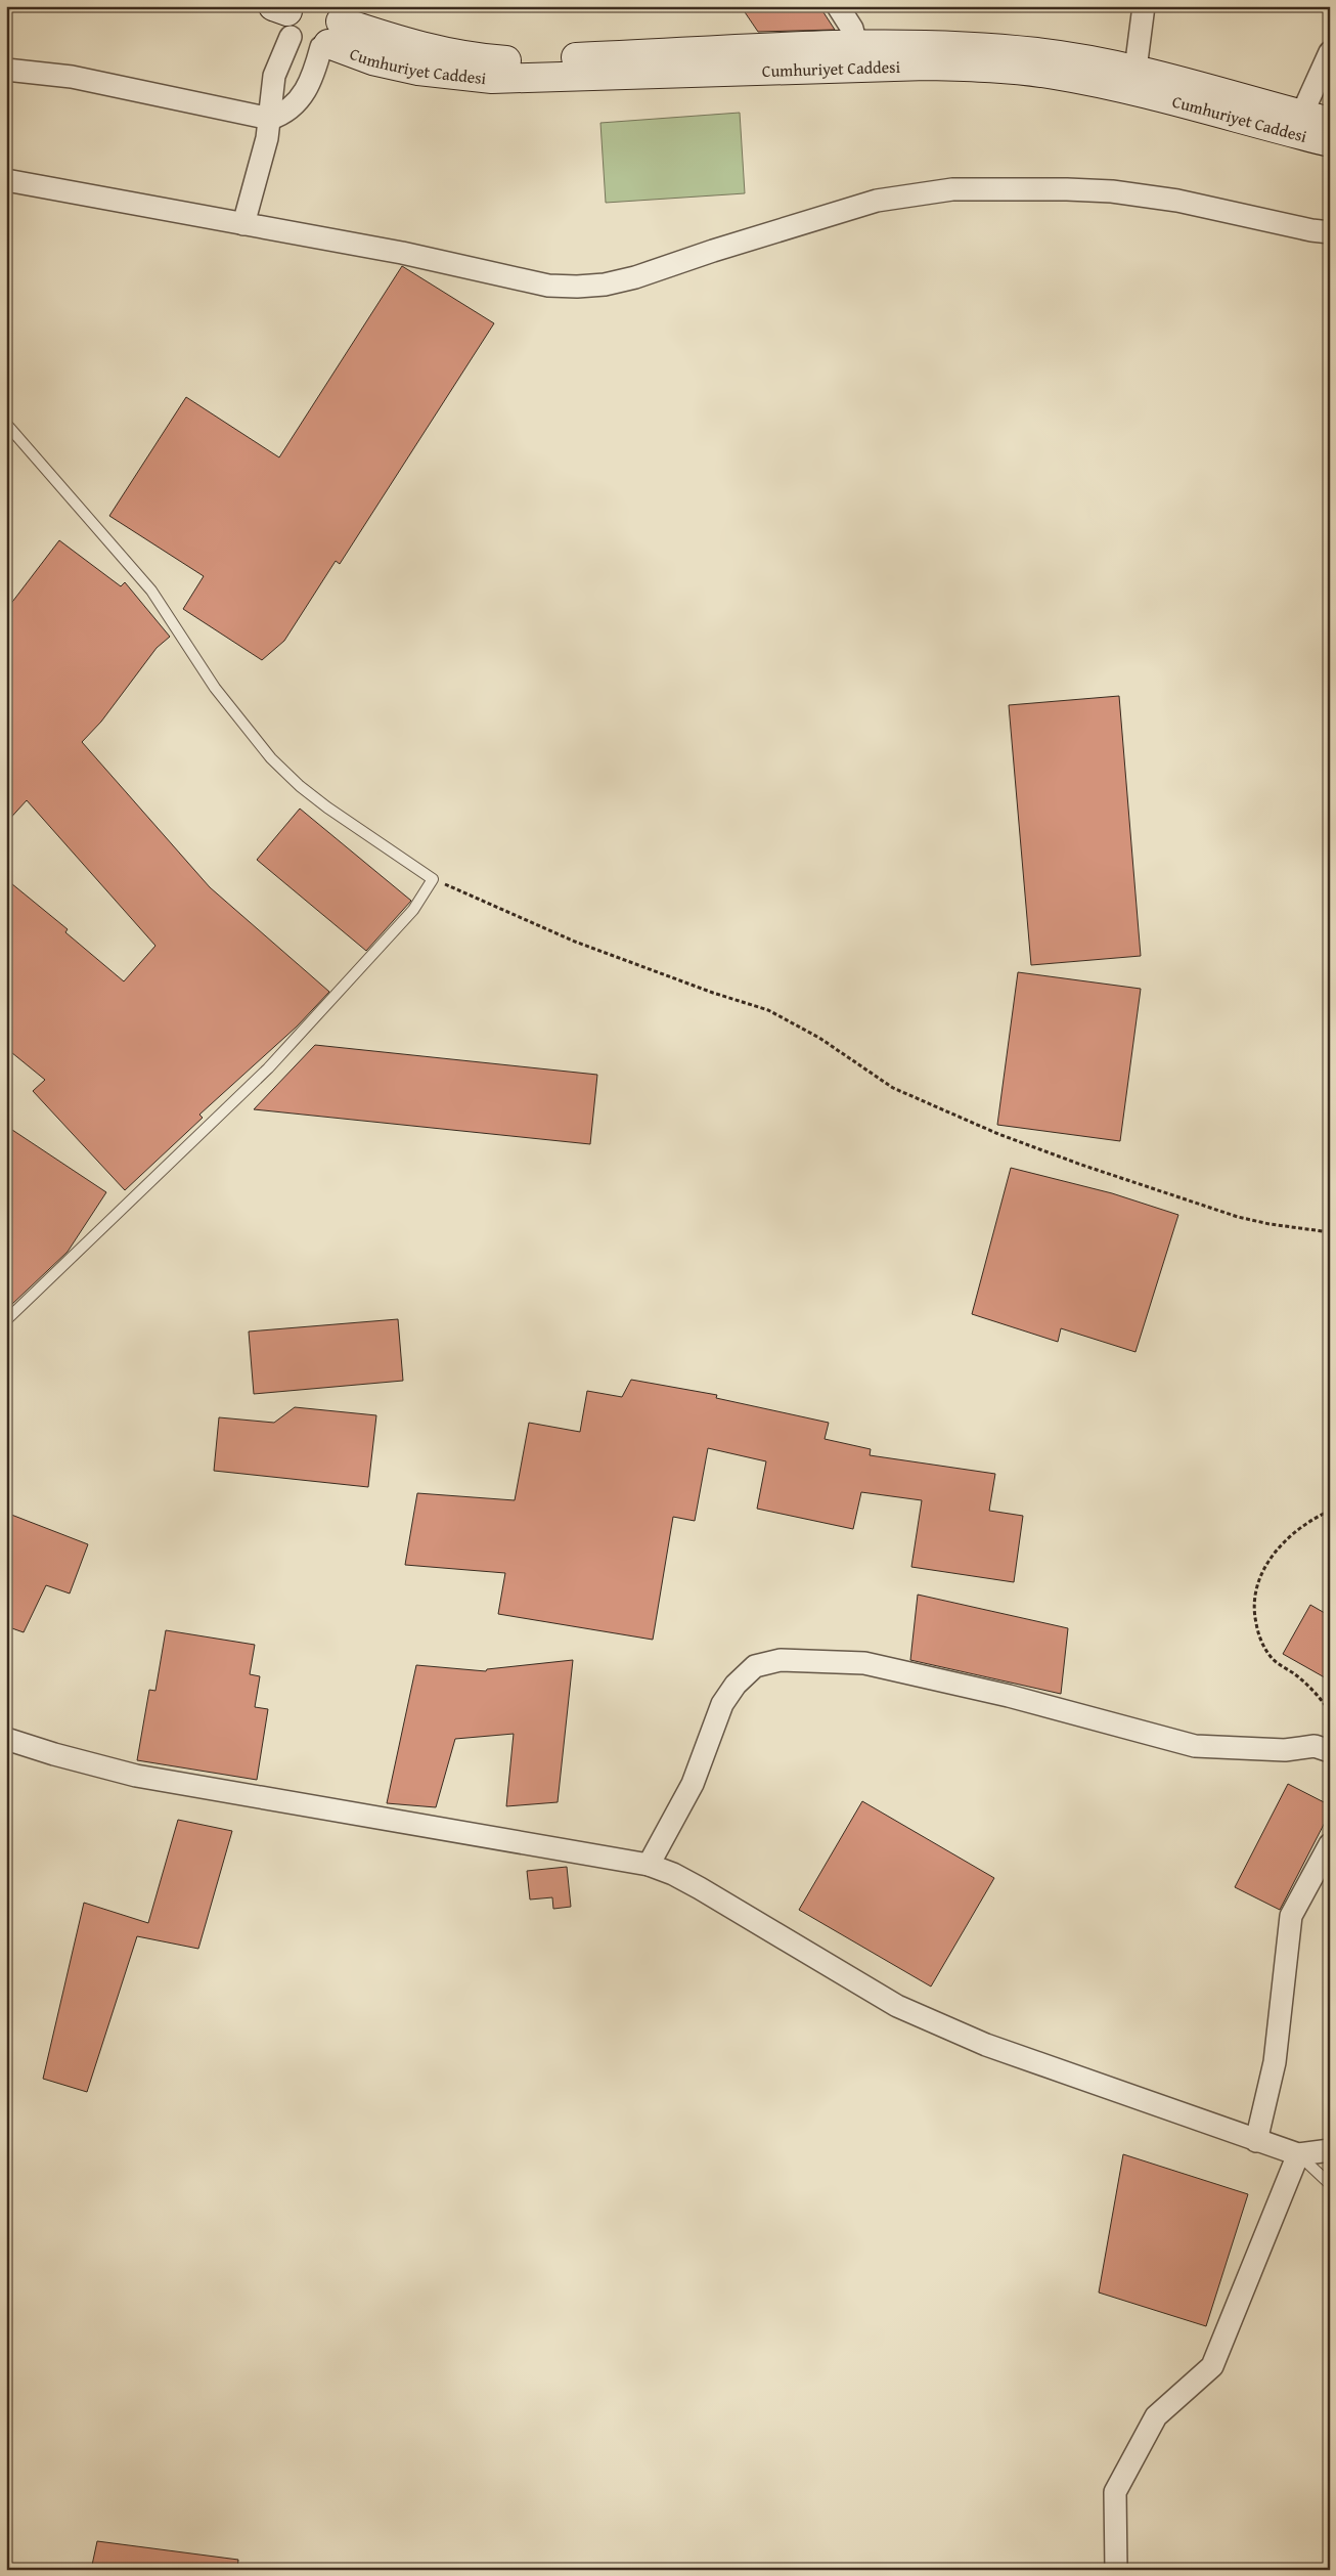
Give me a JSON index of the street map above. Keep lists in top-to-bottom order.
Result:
{
  "streets": {
    "street": ["Cumhuriyet Caddesi"]
  }
}
